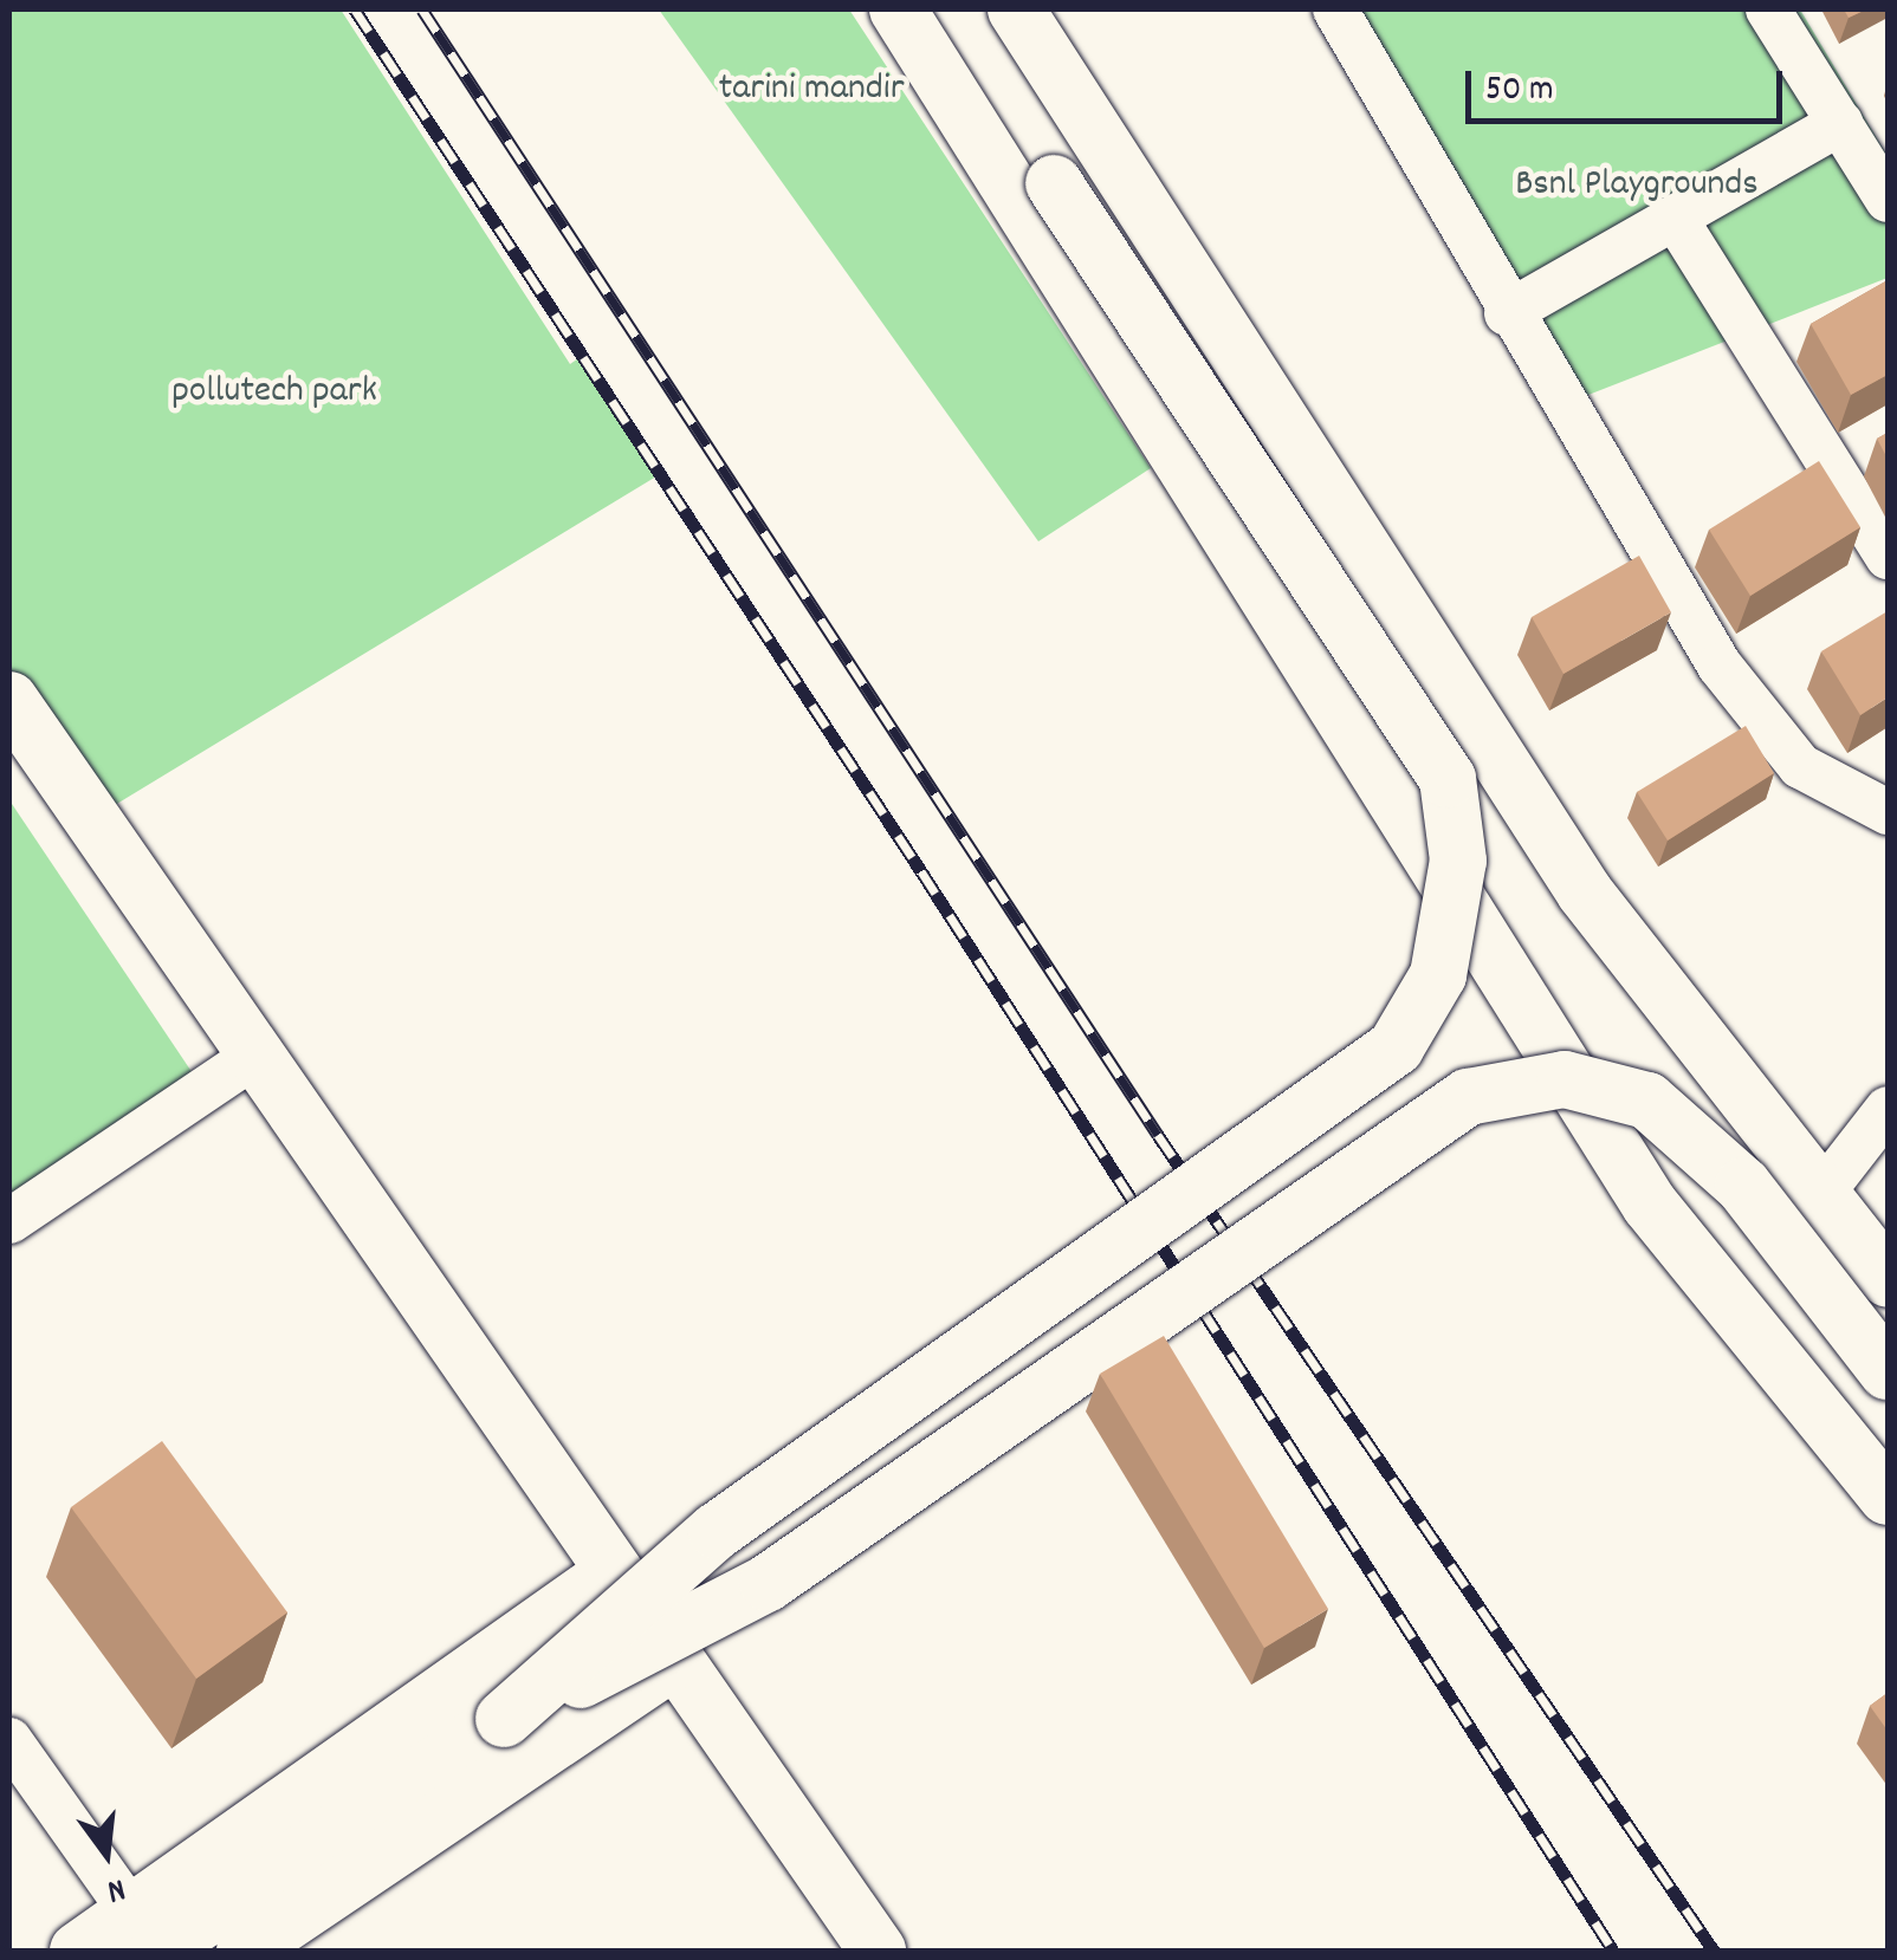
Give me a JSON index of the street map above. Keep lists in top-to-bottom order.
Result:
{
  "parks": ["tarini mandir", "Bsnl Playgrounds", "pollutech park"],
  "scale_bar": "50 m",
  "north": "bottom"
}
